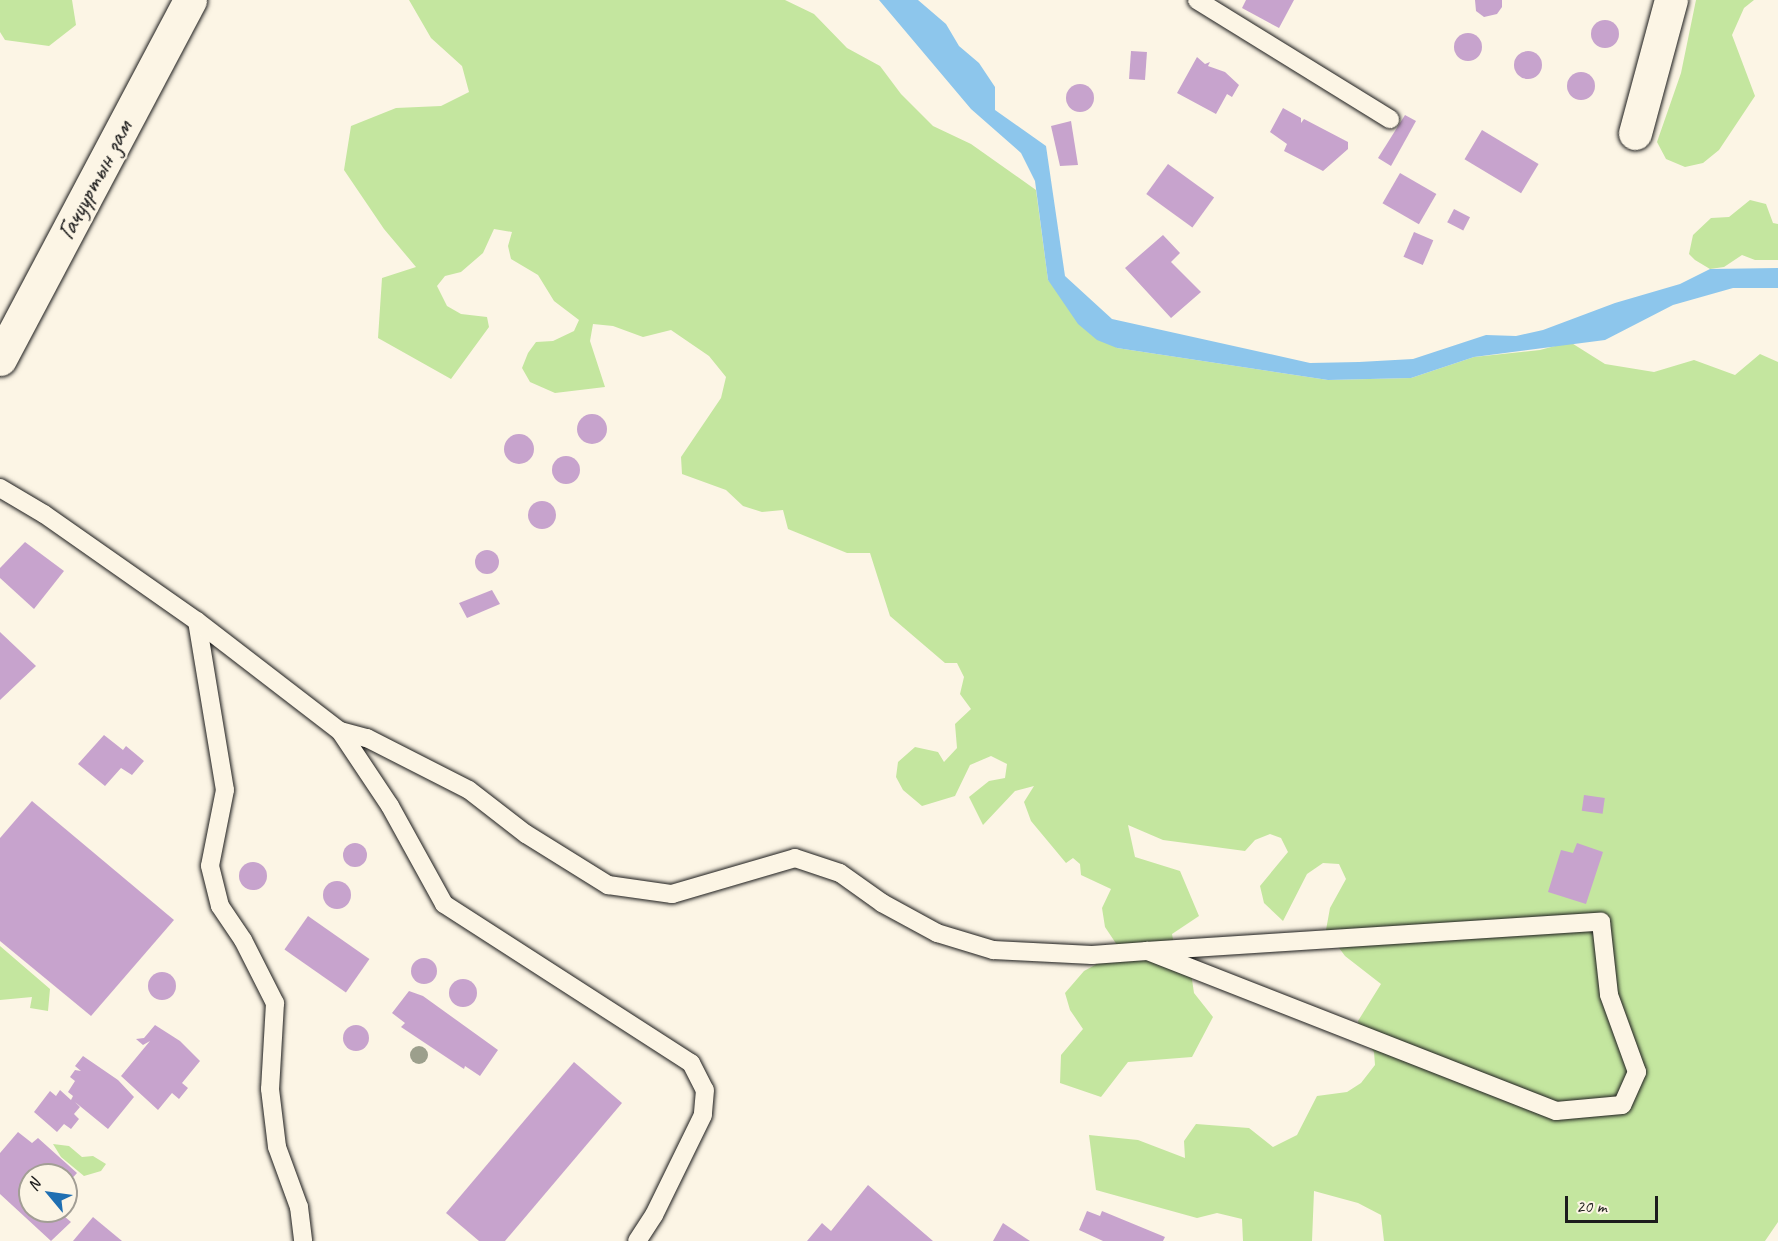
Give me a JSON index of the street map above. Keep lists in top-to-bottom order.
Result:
{
  "streets": {
    "main road": ["Гачууртын зам"]
  },
  "scale_bar": "20 m",
  "north": "top left"
}
